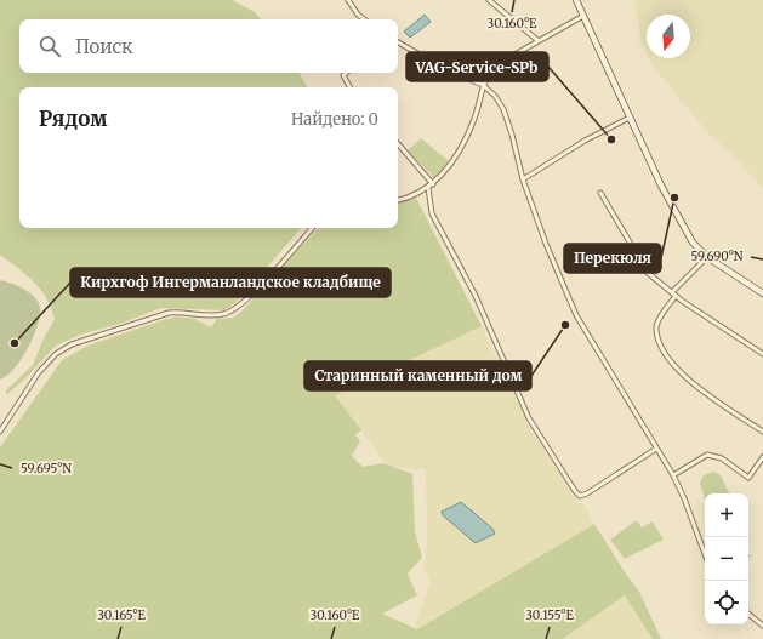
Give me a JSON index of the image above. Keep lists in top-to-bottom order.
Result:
{
  "places": [
    "VAG-Service-SPb",
    "Перекюля",
    "Старинный каменный дом",
    "Кирхгоф Ингерманландское кладбище"
  ],
  "north": "bottom",
  "page": {
    "search": "Поиск",
    "heading": ["Рядом", "Найдено: 0"],
    "map_buttons": ["+", "−"]
  },
  "coordinates": [
    "30.160°E",
    "59.690°N",
    "59.695°N",
    "30.165°E",
    "30.155°E"
  ]
}
